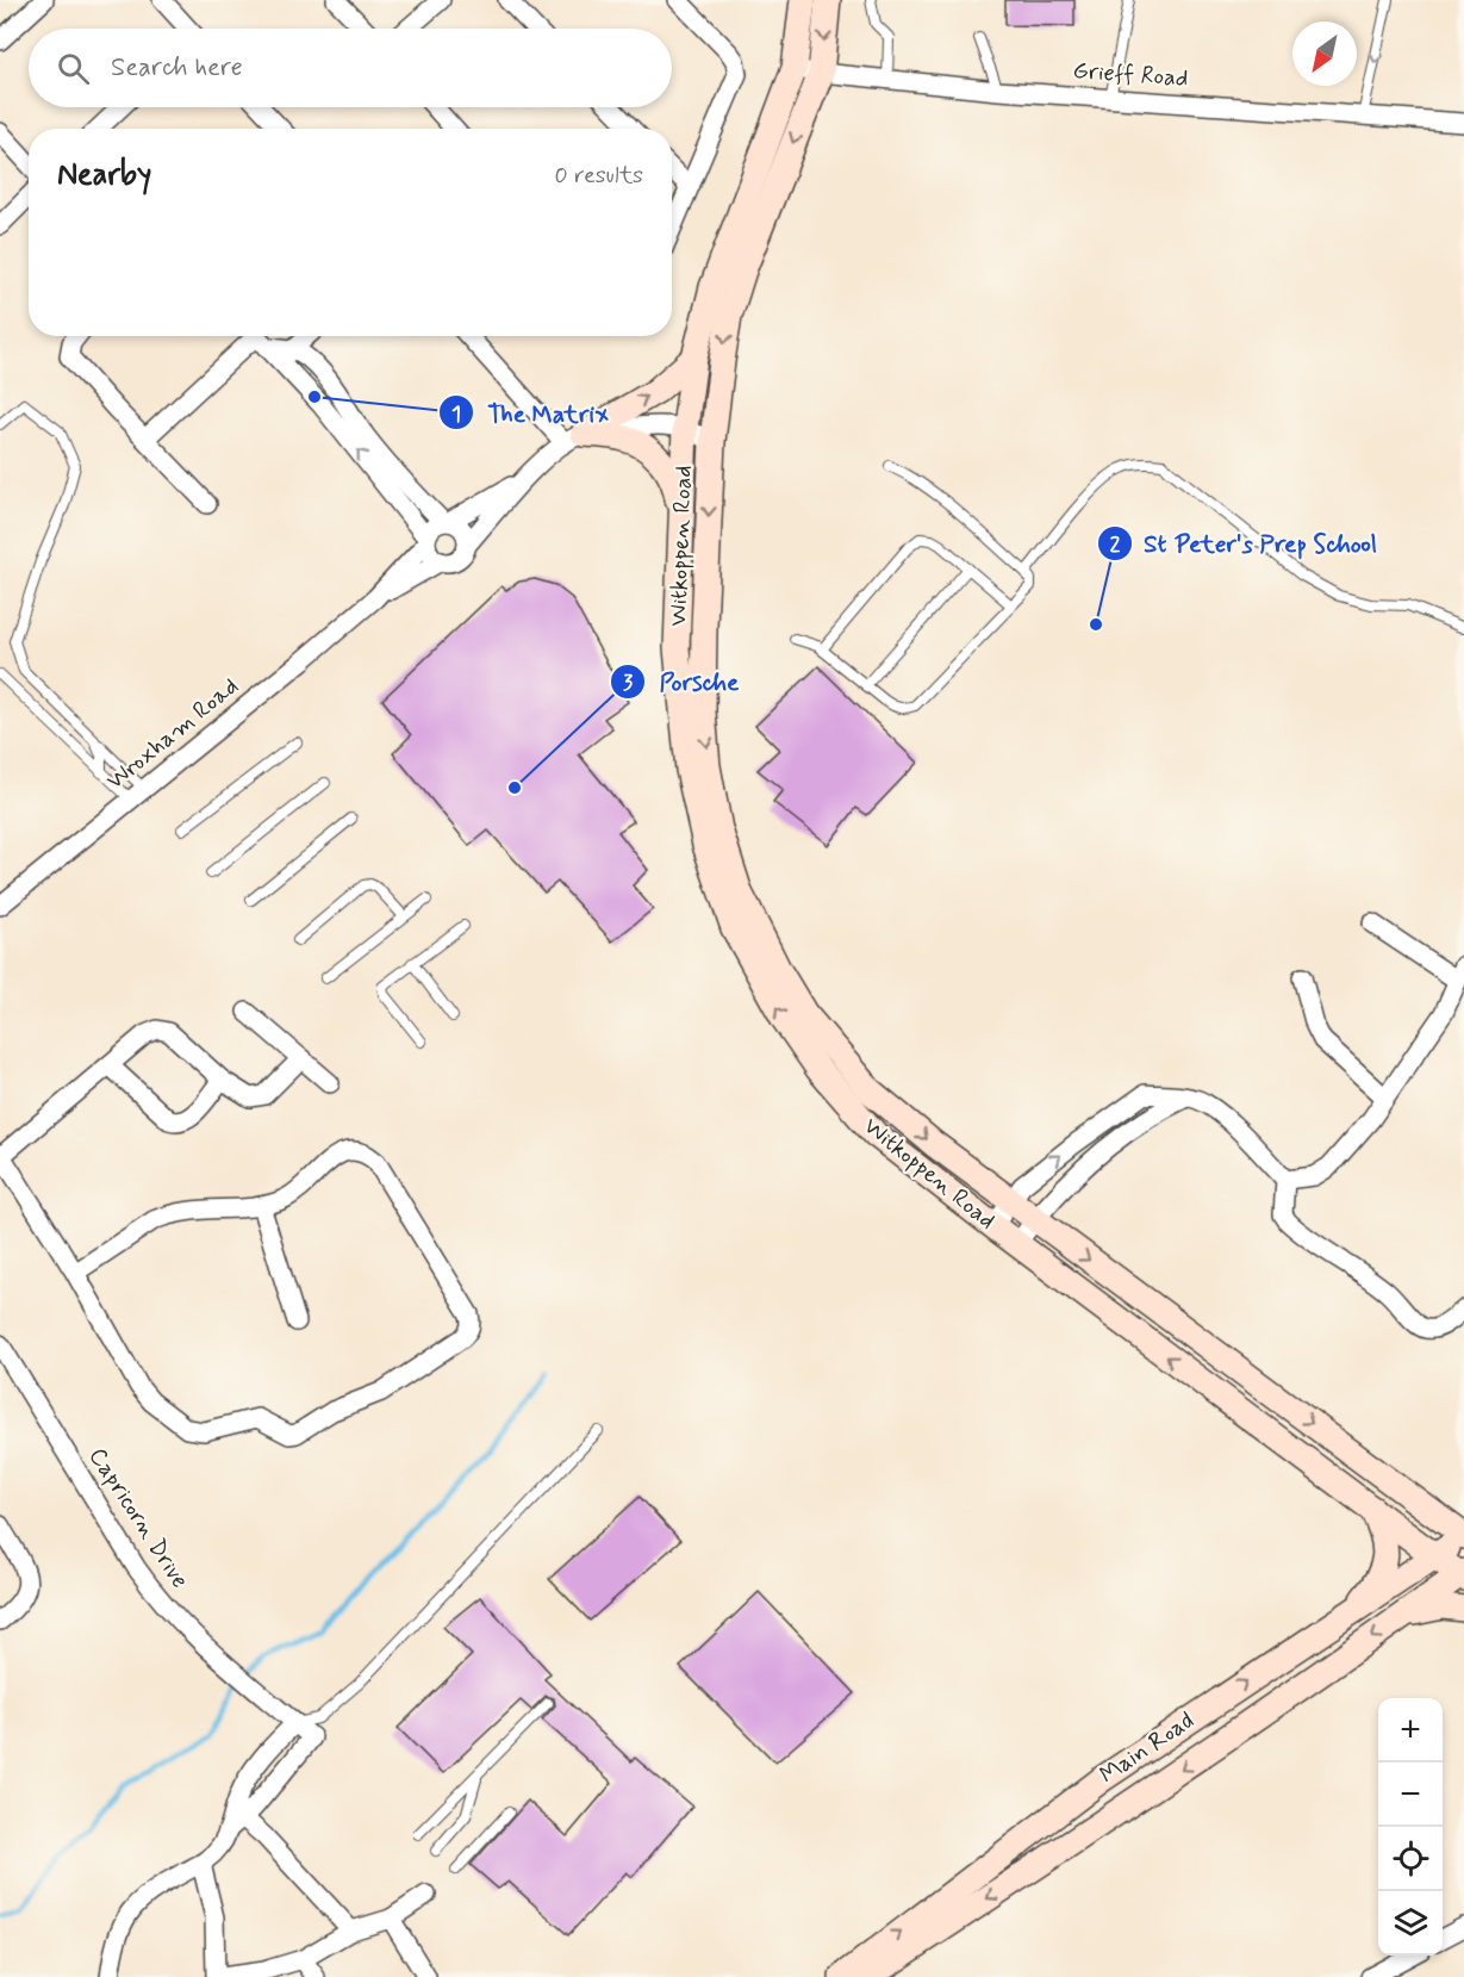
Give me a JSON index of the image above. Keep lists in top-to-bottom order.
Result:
{
  "streets": {
    "main road": ["Witkoppen Road", "Main Road"],
    "street": ["Grieff Road", "Wroxham Road", "Capricorn Drive"]
  },
  "crossings": [
    ["Grieff Road", "Witkoppen Road"],
    ["Witkoppen Road", "Main Road"]
  ],
  "places": ["The Matrix", "St Peter's Prep School", "Porsche"],
  "north": "bottom left",
  "page": {
    "search": "Search here",
    "heading": ["Nearby", "0 results"],
    "map_buttons": ["+", "−"]
  }
}
